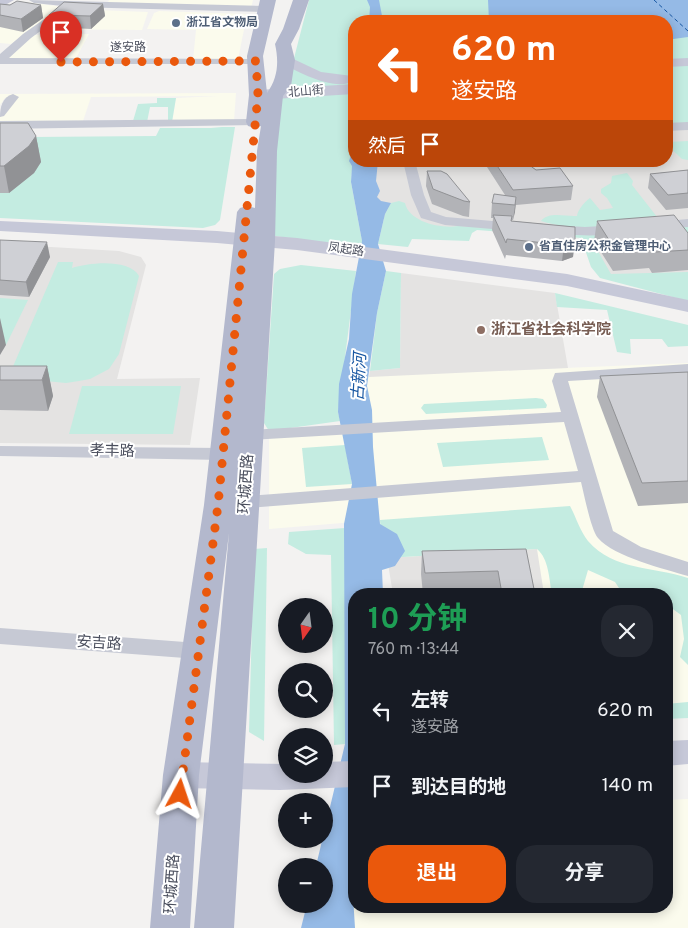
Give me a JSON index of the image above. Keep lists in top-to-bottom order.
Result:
{
  "streets": {
    "main road": ["北山街", "凤起路", "环城西路"],
    "street": ["遂安路", "孝丰路", "安吉路"]
  },
  "crossings": [
    ["遂安路", "环城西路"],
    ["北山街", "环城西路"],
    ["凤起路", "环城西路"],
    ["孝丰路", "环城西路"],
    ["环城西路", "安吉路"]
  ],
  "water": ["古新河"],
  "places": ["浙江省文物局", "省直住房公积金管理中心", "浙江省社会科学院"],
  "north": "bottom",
  "page": {
    "turn": ["620 m", "遂安路"],
    "then": "然后",
    "heading": ["10 分钟", "760 m · 13:44"],
    "map_buttons": ["+", "−"],
    "list": [
      {
        "name": "左转",
        "note": "遂安路",
        "value": "620 m"
      },
      {
        "name": "到达目的地",
        "value": "140 m"
      }
    ],
    "buttons": ["退出", "分享"]
  }
}
